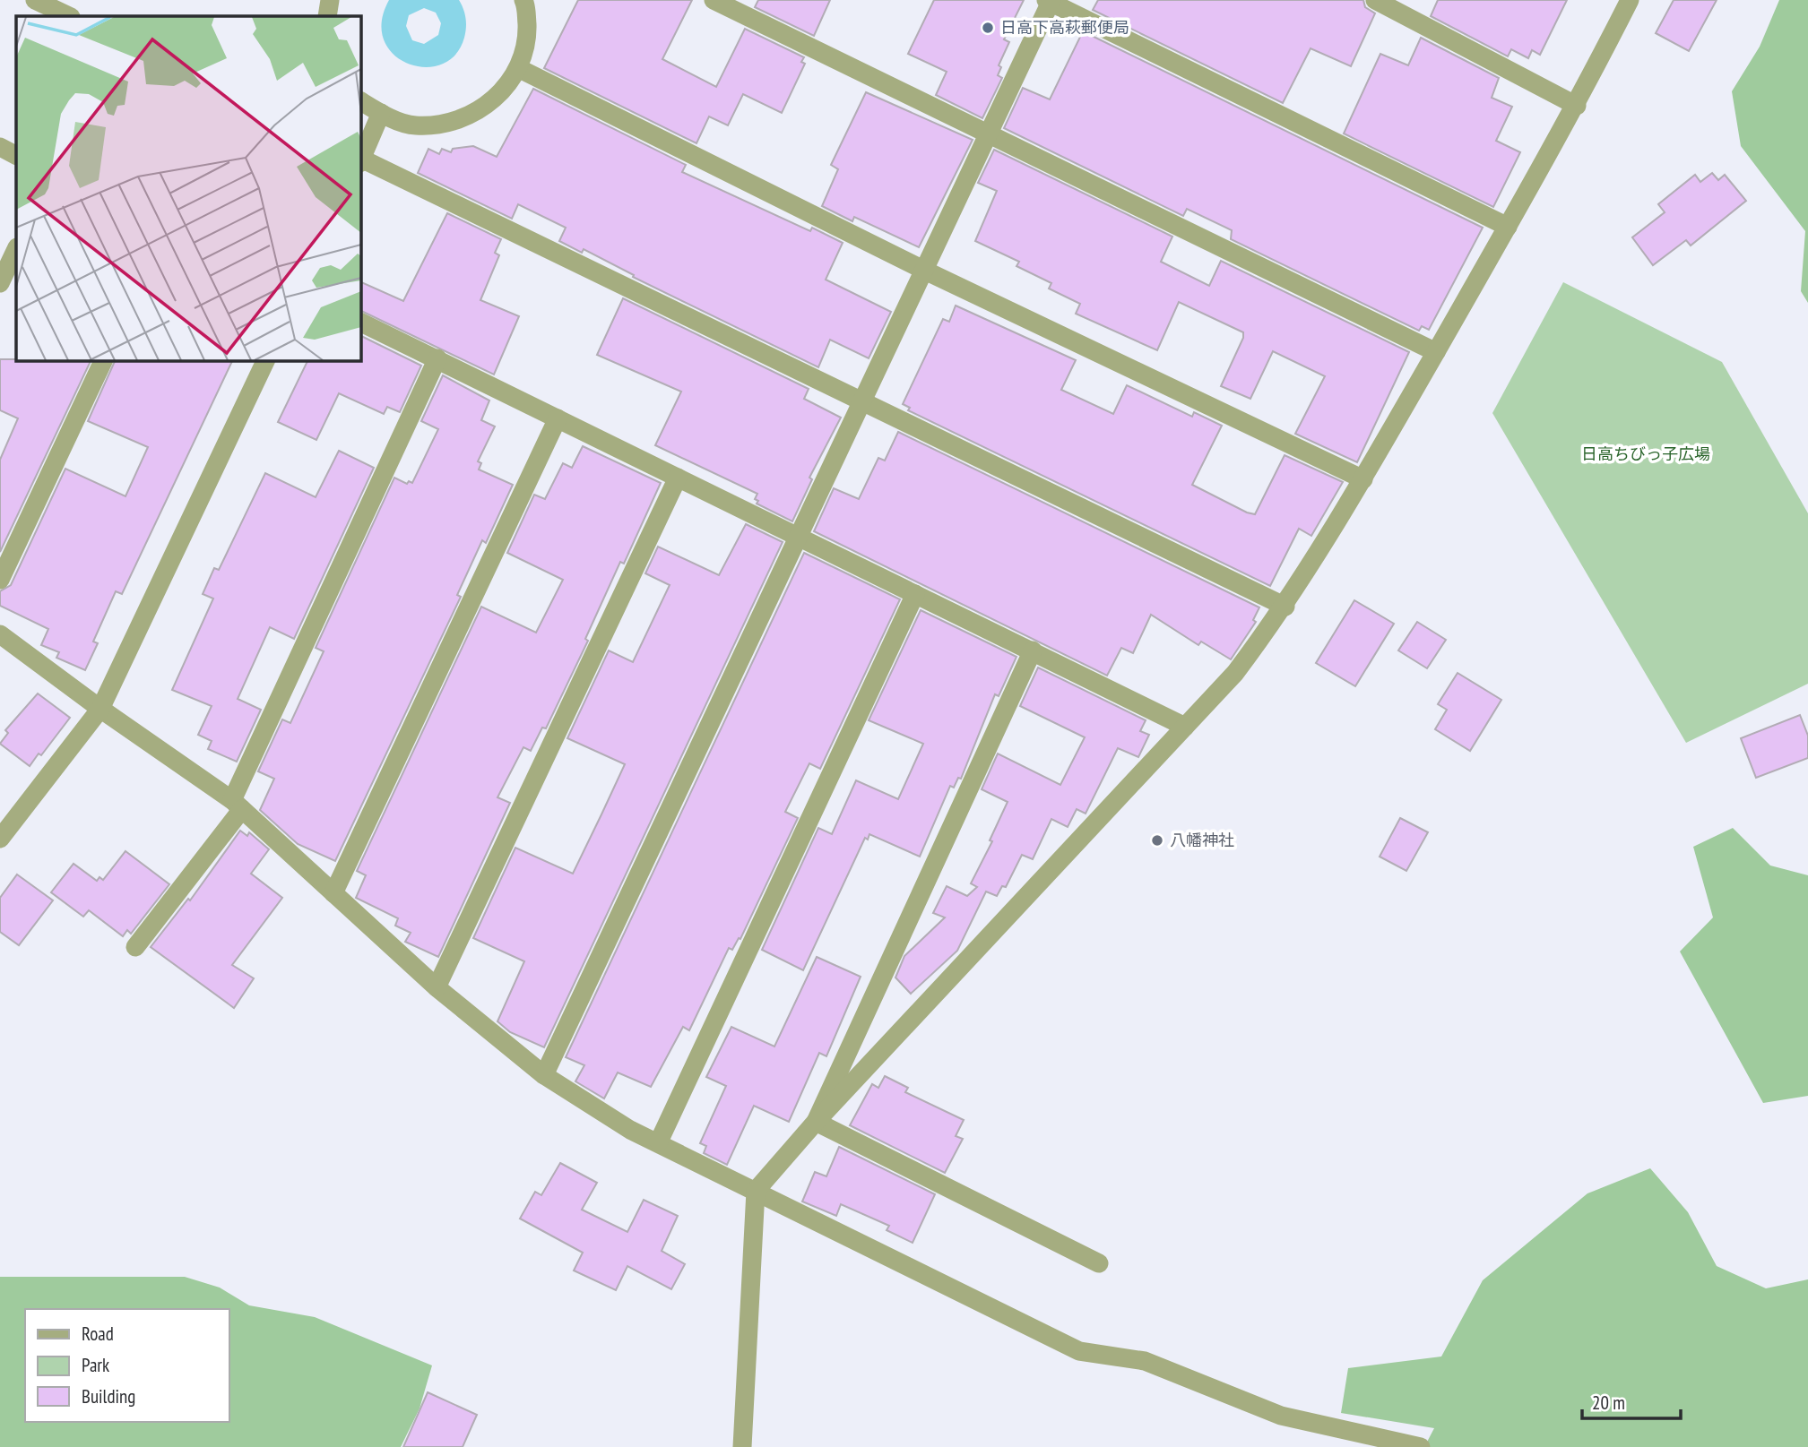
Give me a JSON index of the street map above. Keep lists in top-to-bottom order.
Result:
{
  "parks": ["日高ちびっ子広場"],
  "places": ["日高下高萩郵便局", "八幡神社"],
  "legend": ["Road", "Park", "Building"],
  "scale_bar": "20 m"
}
